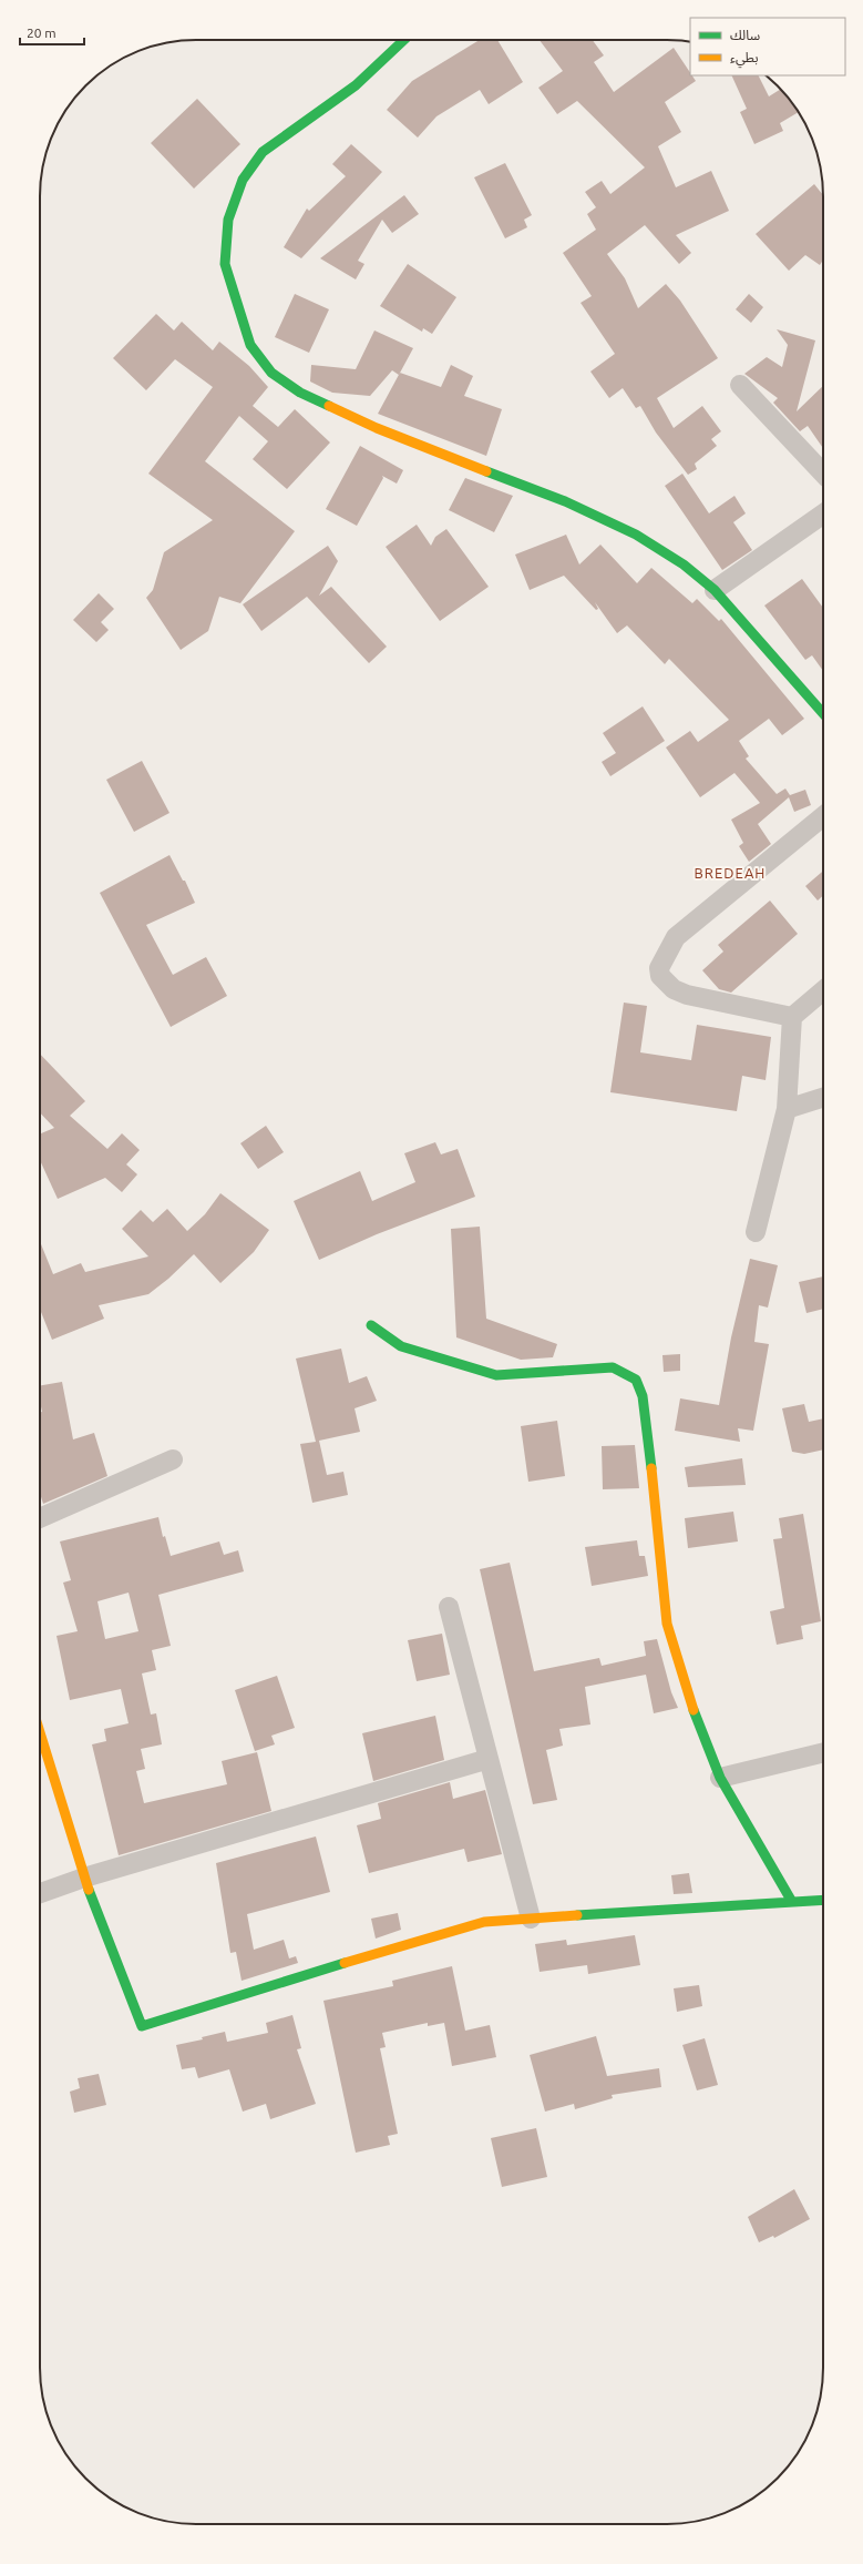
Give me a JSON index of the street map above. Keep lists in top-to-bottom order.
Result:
{
  "districts": ["BREDEAH"],
  "legend": ["سالك", "بطيء"],
  "scale_bar": "20 m"
}
